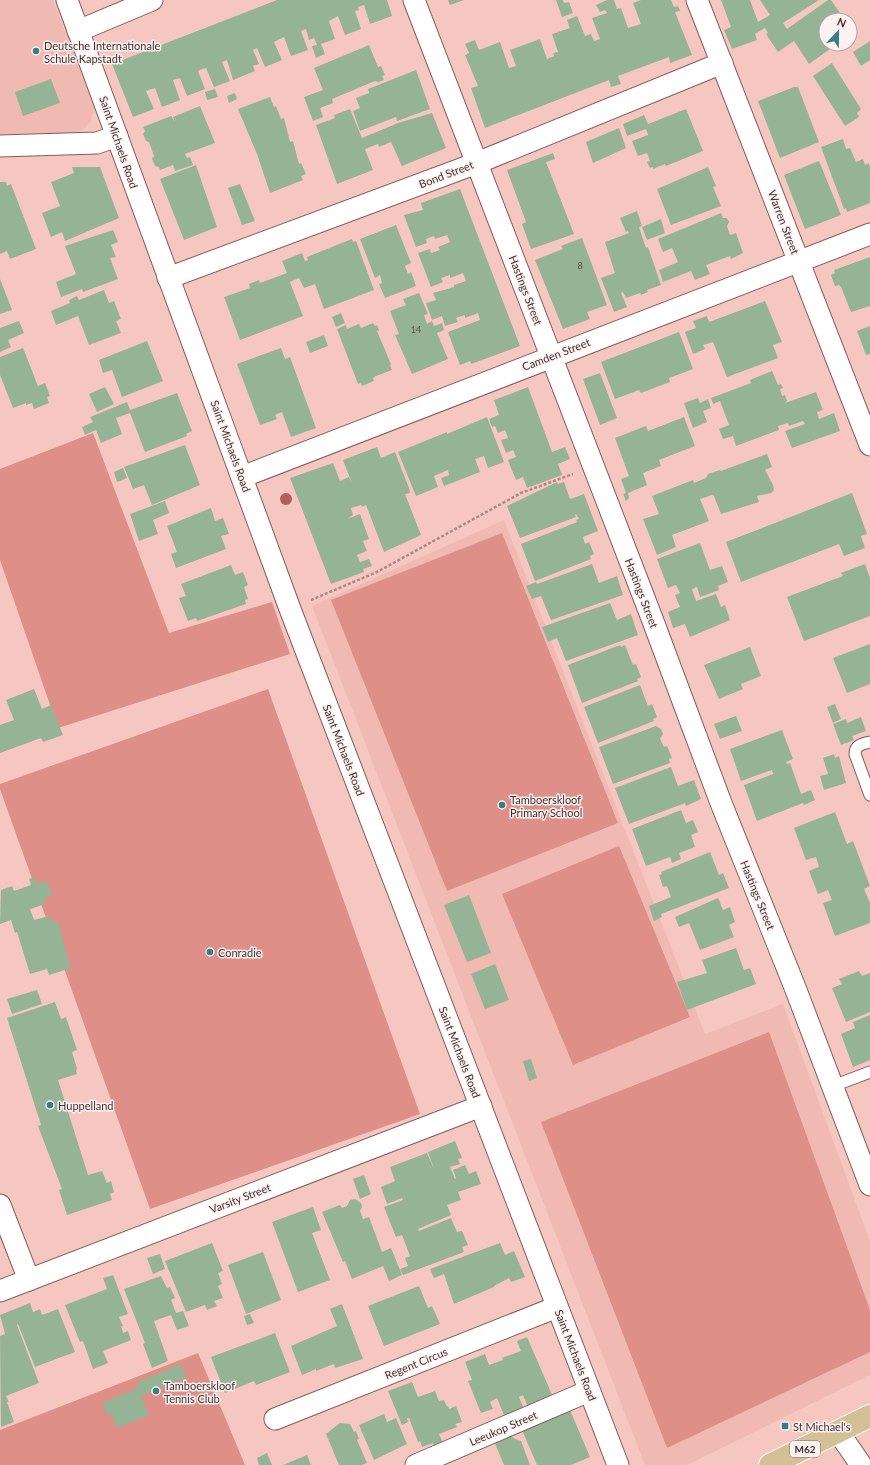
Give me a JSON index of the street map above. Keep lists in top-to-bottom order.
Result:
{
  "streets": {
    "main road": ["M62"],
    "street": [
      "Saint Michaels Road",
      "Bond Street",
      "Warren Street",
      "Hastings Street",
      "Camden Street",
      "Varsity Street",
      "Regent Circus",
      "Leeukop Street"
    ]
  },
  "crossings": [
    ["Saint Michaels Road", "Bond Street"],
    ["Saint Michaels Road", "Camden Street"],
    ["Saint Michaels Road", "Varsity Street"],
    ["Saint Michaels Road", "Regent Circus"],
    ["Saint Michaels Road", "Leeukop Street"],
    ["Bond Street", "Warren Street"],
    ["Bond Street", "Hastings Street"],
    ["Warren Street", "Camden Street"],
    ["Hastings Street", "Camden Street"]
  ],
  "places": {
    "other": [
      "Deutsche Internationale Schule Kapstadt",
      "Tamboerskloof Primary School",
      "Conradie",
      "Huppelland",
      "Tamboerskloof Tennis Club"
    ],
    "transit": ["St Michael's"]
  },
  "house_numbers": ["8", "14"],
  "north": "top"
}
